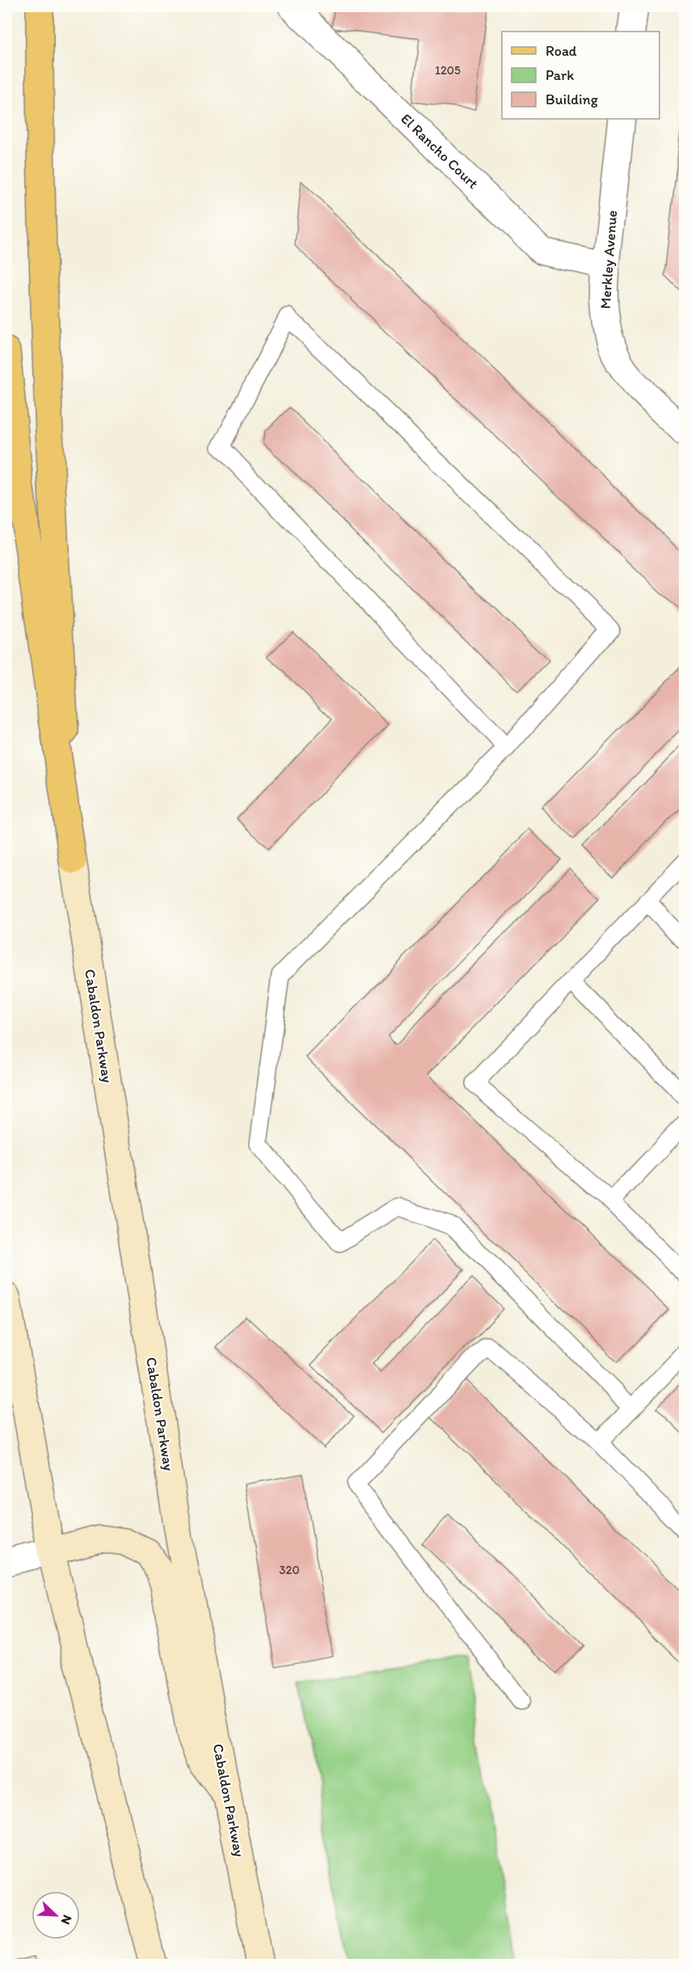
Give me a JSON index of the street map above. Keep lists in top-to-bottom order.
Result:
{
  "streets": {
    "main road": ["Cabaldon Parkway"],
    "street": ["El Rancho Court", "Merkley Avenue"]
  },
  "crossings": [
    ["El Rancho Court", "Merkley Avenue"]
  ],
  "house_numbers": ["1205", "320"],
  "legend": ["Road", "Park", "Building"],
  "north": "bottom right"
}
